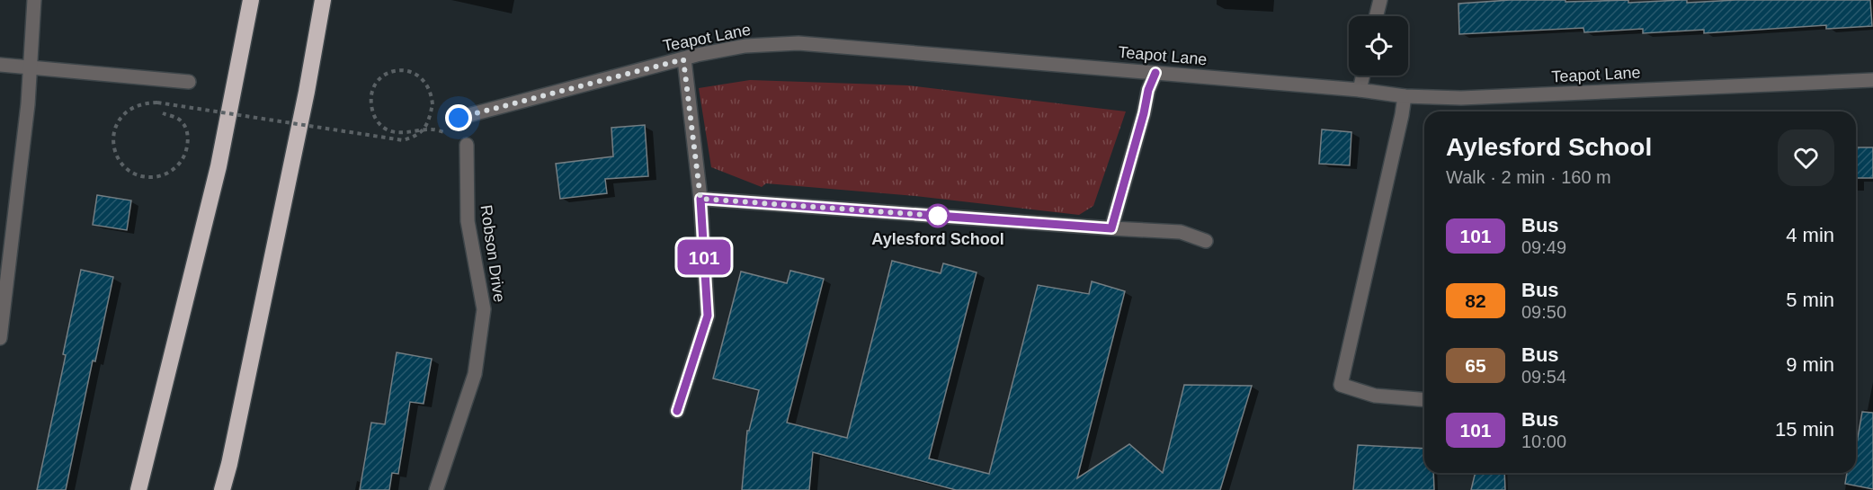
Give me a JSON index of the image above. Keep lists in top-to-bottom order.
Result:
{
  "streets": {
    "street": ["Teapot Lane", "Robson Drive"]
  },
  "places": ["Aylesford School"],
  "lines": ["bus line 101"],
  "page": {
    "on_map": "101",
    "heading": ["Aylesford School", "Walk · 2 min · 160 m"],
    "list": [
      {
        "mark": "101",
        "name": "Bus",
        "note": "09:49",
        "value": "4 min"
      },
      {
        "mark": "82",
        "name": "Bus",
        "note": "09:50",
        "value": "5 min"
      },
      {
        "mark": "65",
        "name": "Bus",
        "note": "09:54",
        "value": "9 min"
      },
      {
        "mark": "101",
        "name": "Bus",
        "note": "10:00",
        "value": "15 min"
      }
    ]
  }
}
